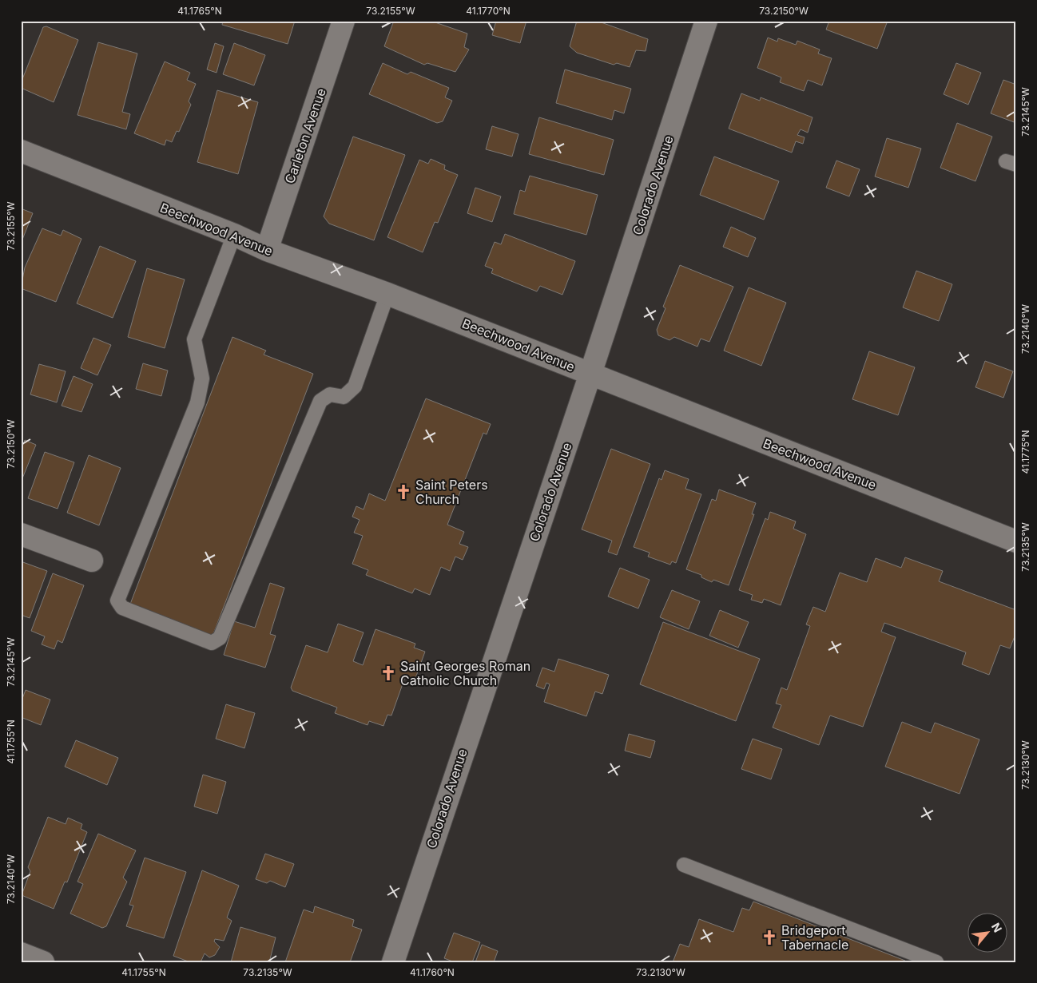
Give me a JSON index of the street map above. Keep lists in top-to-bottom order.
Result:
{
  "streets": {
    "street": ["Carleton Avenue", "Colorado Avenue", "Beechwood Avenue"]
  },
  "crossings": [
    ["Carleton Avenue", "Beechwood Avenue"],
    ["Colorado Avenue", "Beechwood Avenue"]
  ],
  "places": {
    "church": ["Saint Peters Church", "Saint Georges Roman Catholic Church", "Bridgeport Tabernacle"]
  },
  "north": "top right",
  "coordinates": [
    "41.1765°N",
    "73.2155°W",
    "41.1770°N",
    "73.2150°W",
    "73.2145°W",
    "73.2140°W",
    "41.1775°N",
    "73.2135°W",
    "41.1755°N",
    "73.2130°W",
    "41.1760°N"
  ]
}
